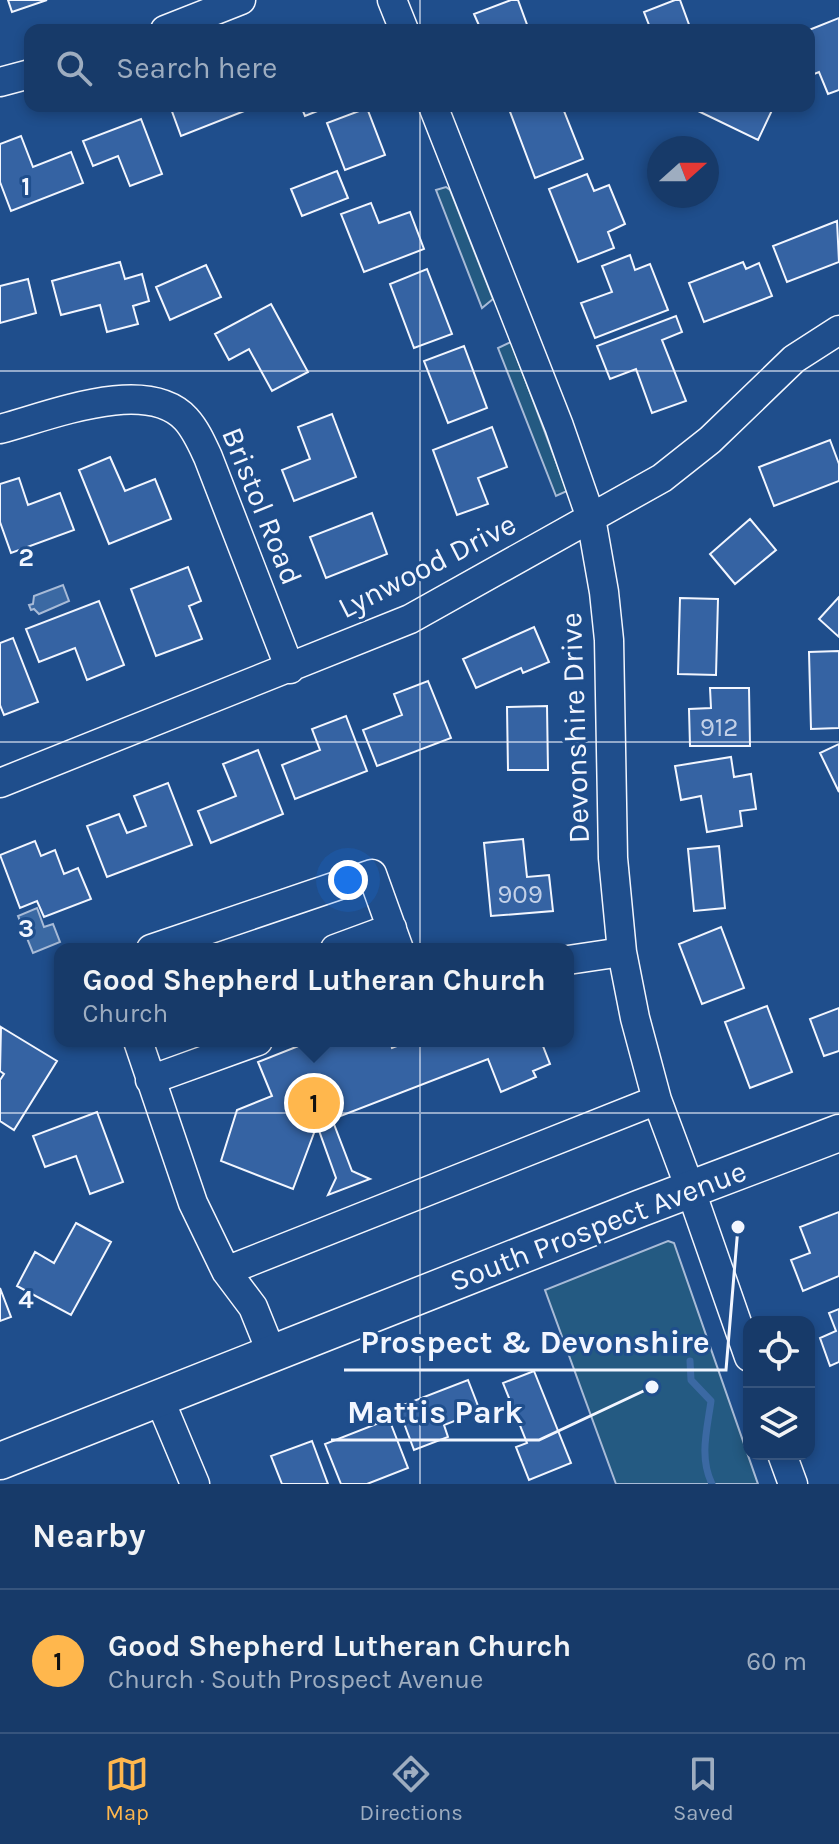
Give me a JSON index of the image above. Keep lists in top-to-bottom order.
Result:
{
  "streets": {
    "main road": ["South Prospect Avenue"],
    "street": ["Bristol Road", "Lynwood Drive", "Devonshire Drive"]
  },
  "crossings": [
    ["Bristol Road", "Lynwood Drive"],
    ["Lynwood Drive", "Devonshire Drive"],
    ["Devonshire Drive", "South Prospect Avenue"]
  ],
  "places": ["Prospect & Devonshire", "Mattis Park"],
  "house_numbers": ["912", "909"],
  "north": "right",
  "page": {
    "search": "Search here",
    "popup": ["Good Shepherd Lutheran Church", "Church"],
    "pins": "1",
    "heading": "Nearby",
    "list": [
      {
        "mark": "1",
        "name": "Good Shepherd Lutheran Church",
        "note": "Church · South Prospect Avenue",
        "value": "60 m"
      }
    ],
    "nav": ["Map", "Directions", "Saved"]
  },
  "grid": {
    "rows": [
      "1",
      "2",
      "3",
      "4"
    ]
  }
}
